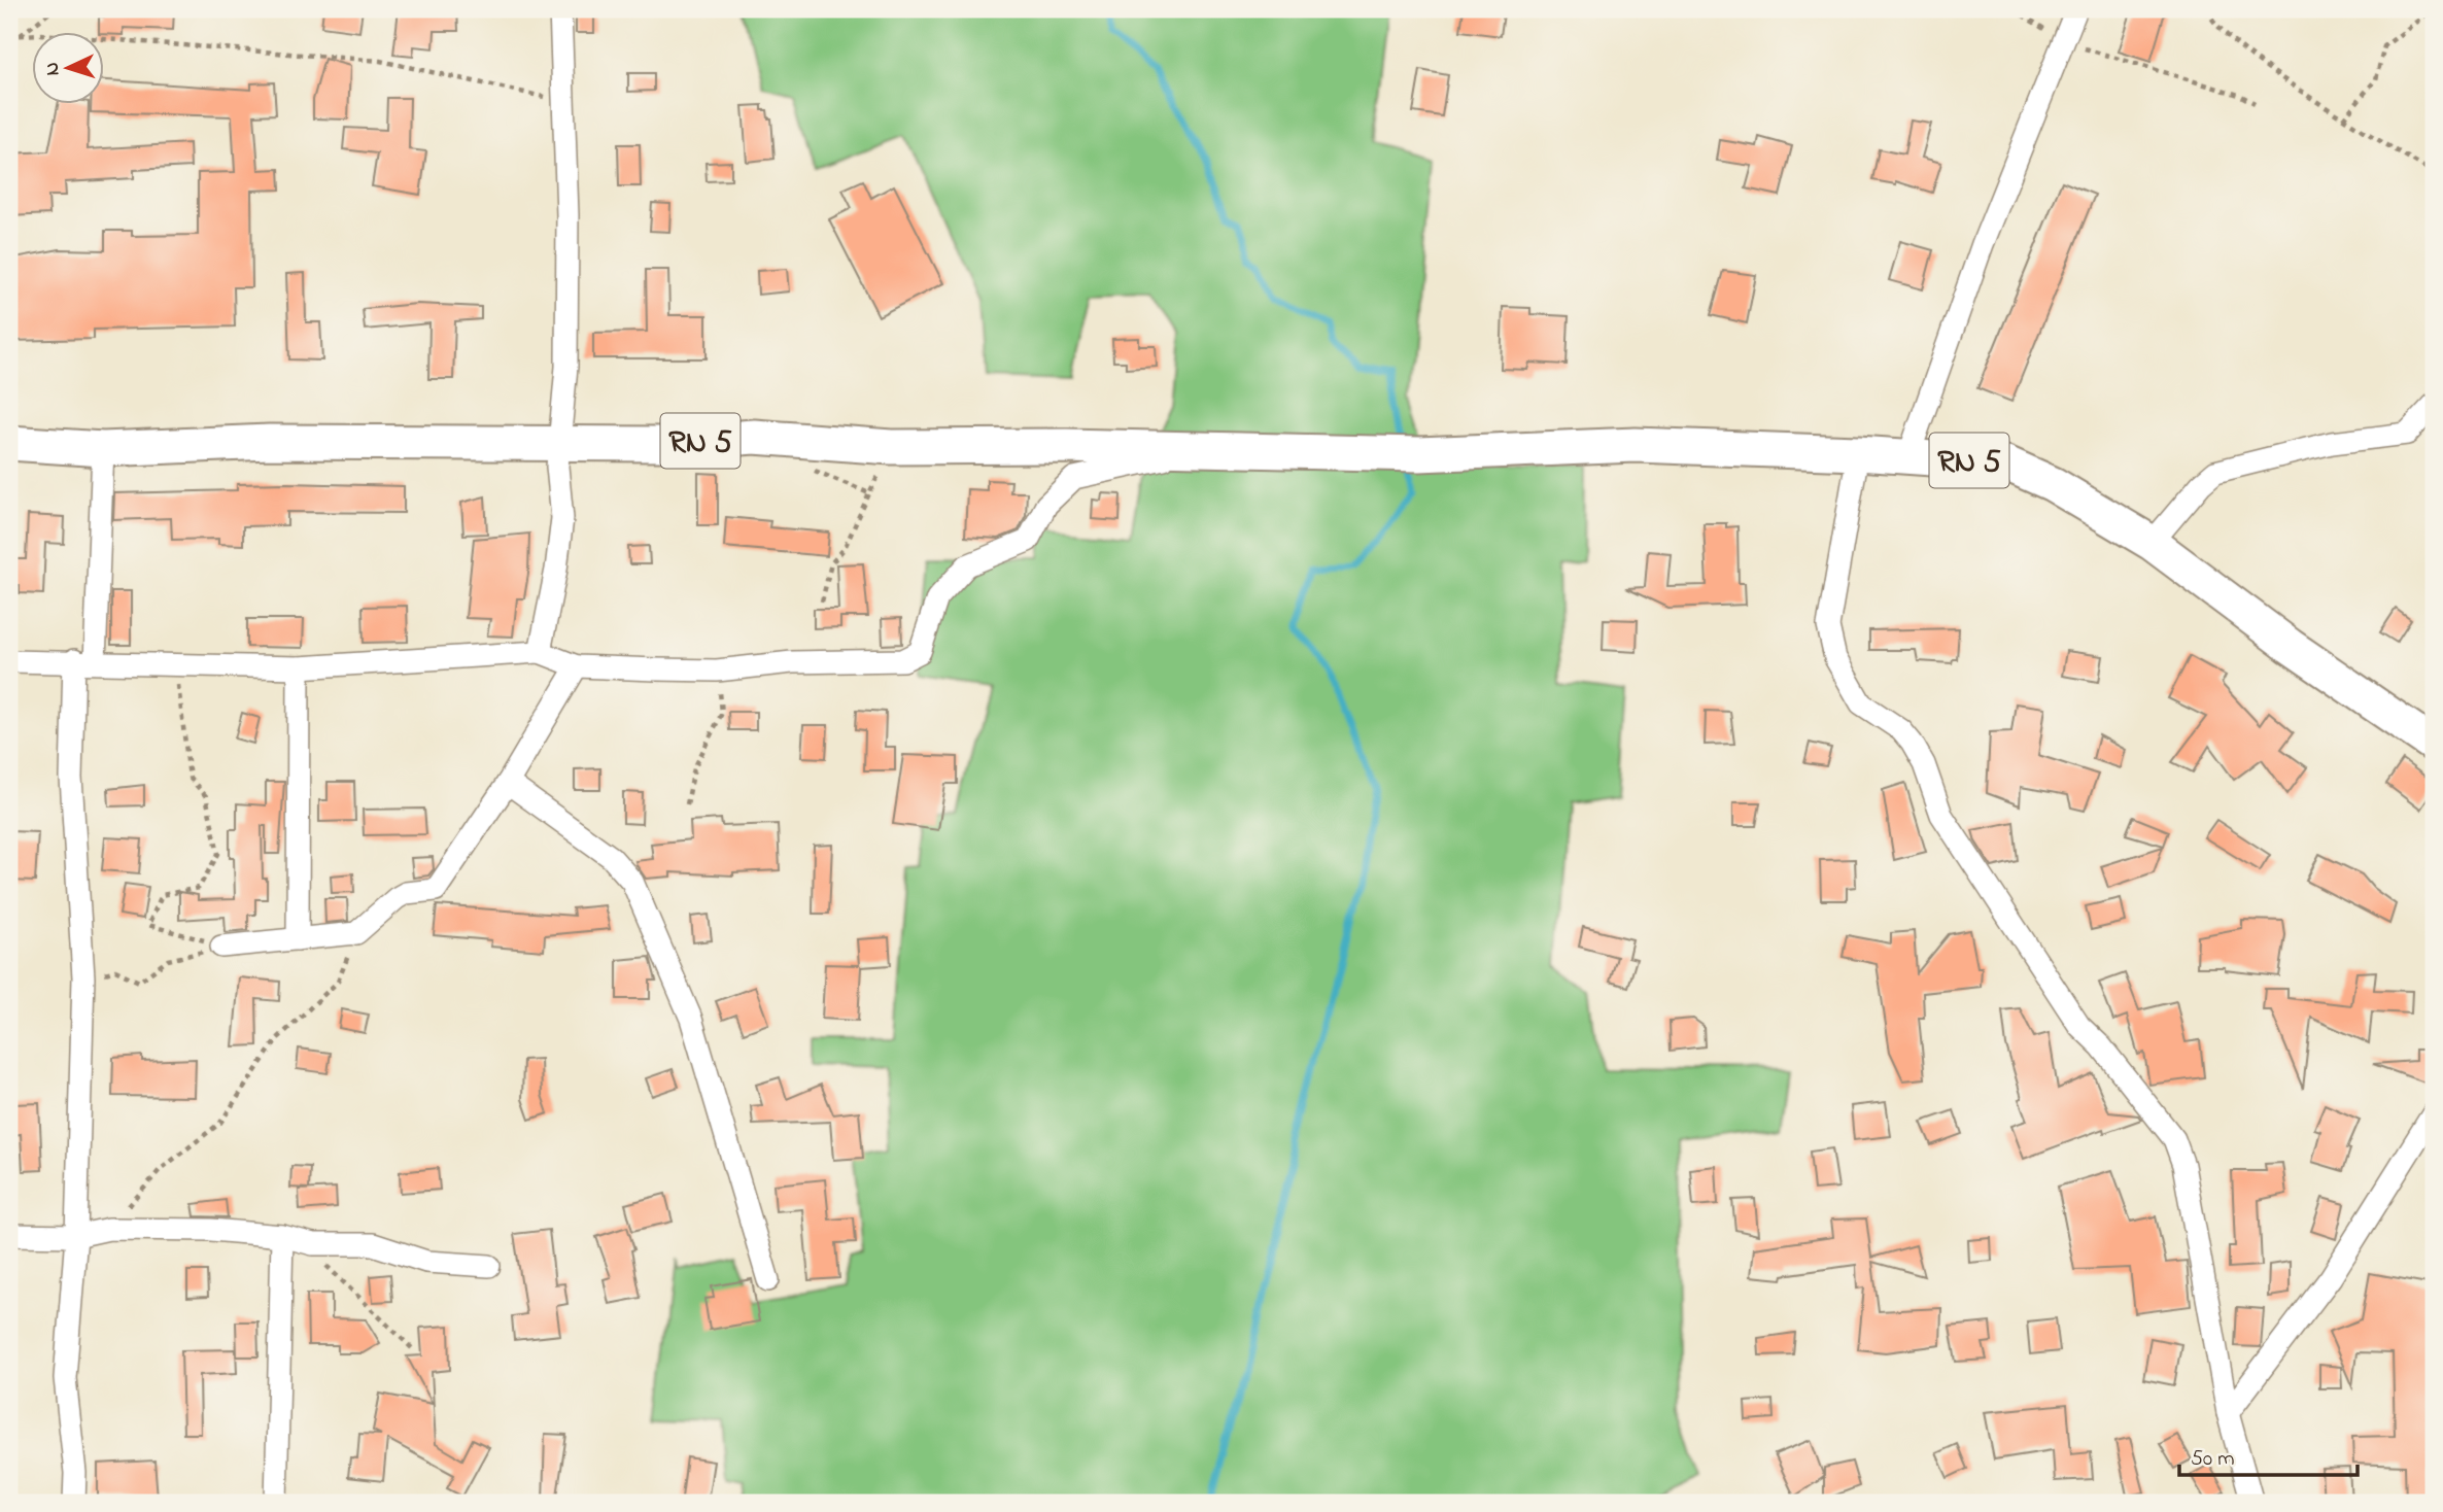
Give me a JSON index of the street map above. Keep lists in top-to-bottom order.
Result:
{
  "streets": {
    "main road": ["RN 5"]
  },
  "scale_bar": "50 m",
  "north": "left"
}
